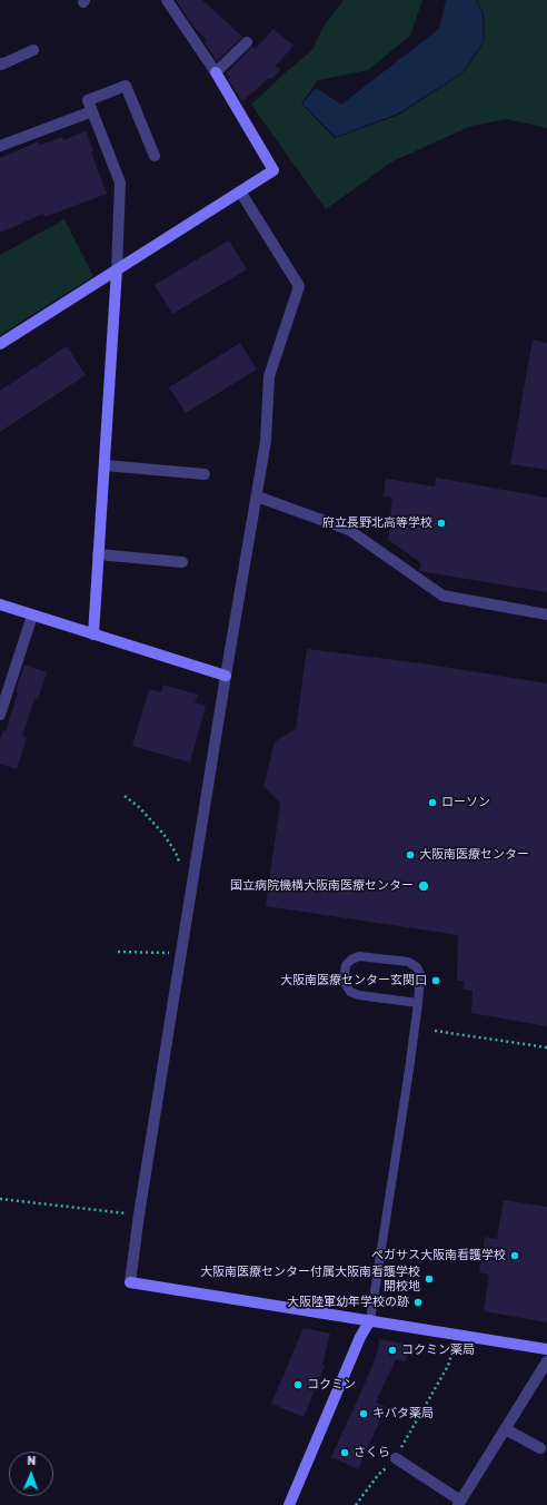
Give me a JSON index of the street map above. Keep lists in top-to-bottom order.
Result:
{
  "places": [
    "府立長野北高等学校",
    "ローソン",
    "大阪南医療センター",
    "国立病院機構大阪南医療センター",
    "大阪南医療センター玄関口",
    "ぺガサス大阪南看護学校",
    "大阪南医療センター付属大阪南看護学校 開校地",
    "大阪陸軍幼年学校の跡",
    "コクミン薬局",
    "コクミン",
    "キバタ薬局",
    "さくら"
  ],
  "north": "top"
}
